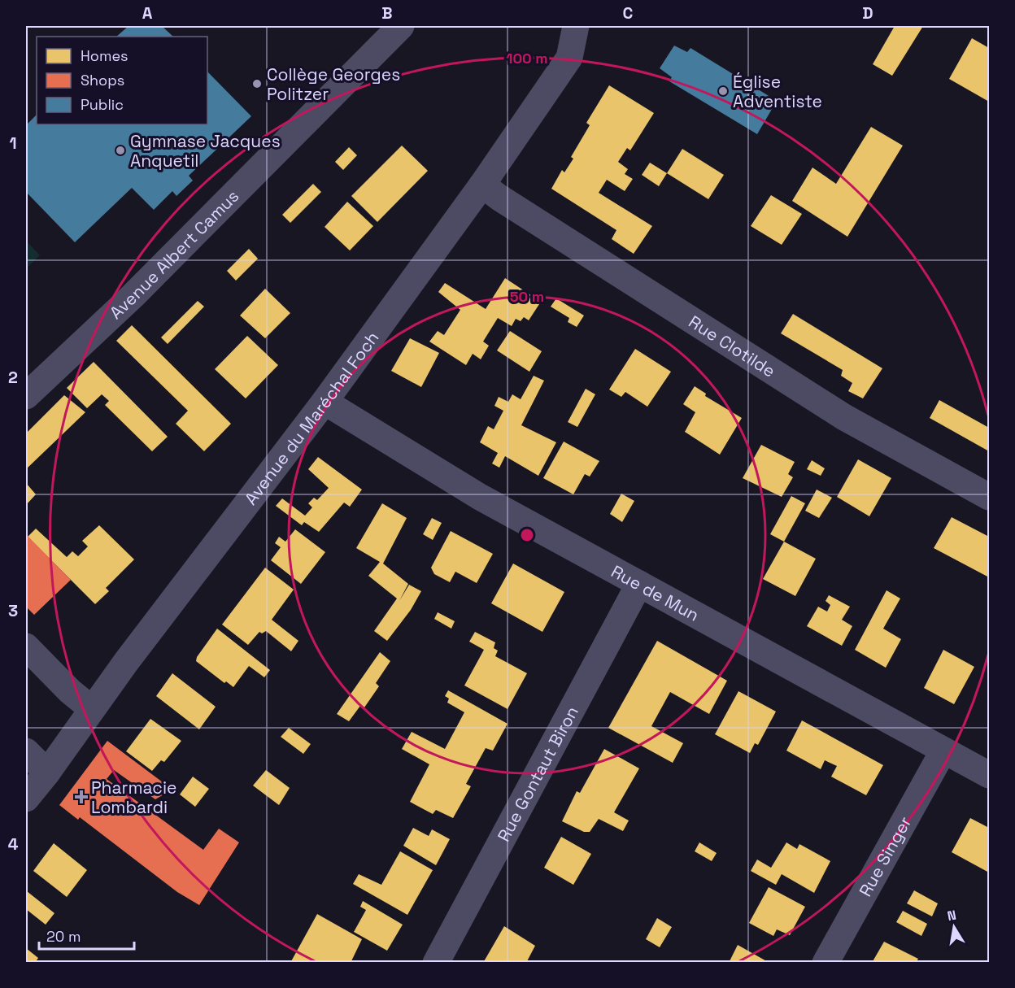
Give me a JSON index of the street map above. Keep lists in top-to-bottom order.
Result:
{
  "streets": {
    "street": [
      "Avenue Albert Camus",
      "Rue Clotilde",
      "Avenue du Maréchal Foch",
      "Rue de Mun",
      "Rue Gontaut Biron",
      "Rue Singer"
    ]
  },
  "crossings": [
    ["Rue Clotilde", "Avenue du Maréchal Foch"],
    ["Avenue du Maréchal Foch", "Rue de Mun"],
    ["Rue de Mun", "Rue Gontaut Biron"],
    ["Rue de Mun", "Rue Singer"]
  ],
  "places": {
    "other": ["Collège Georges Politzer", "Église Adventiste", "Gymnase Jacques Anquetil"],
    "health": ["Pharmacie Lombardi"]
  },
  "legend": ["Homes", "Shops", "Public"],
  "scale_bar": "20 m",
  "north": "top",
  "grid": {
    "columns": [
      "A",
      "B",
      "C",
      "D"
    ],
    "rows": [
      "1",
      "2",
      "3",
      "4"
    ]
  },
  "rings": ["100 m", "50 m"]
}
